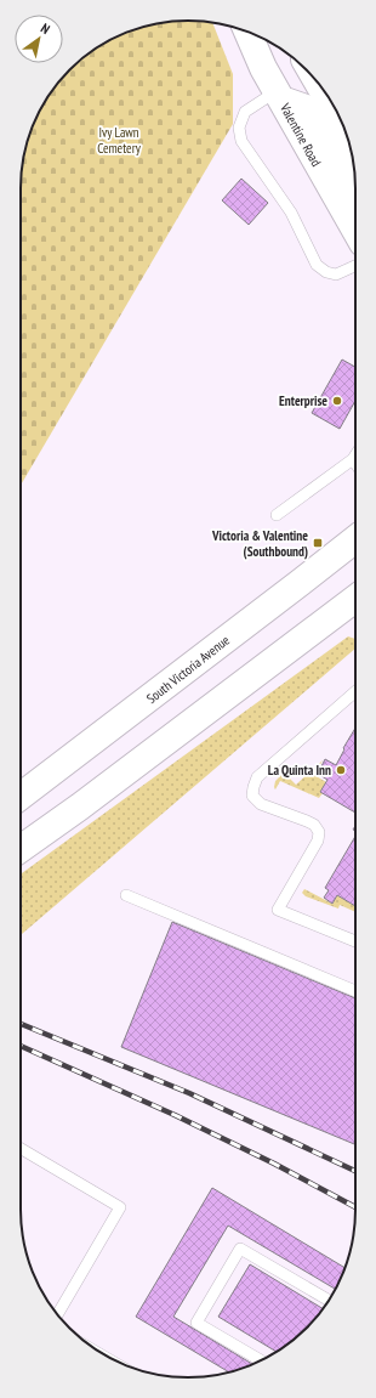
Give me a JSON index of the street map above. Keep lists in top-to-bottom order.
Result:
{
  "streets": {
    "main road": ["Valentine Road", "South Victoria Avenue"]
  },
  "parks": ["Ivy Lawn Cemetery"],
  "places": {
    "other": ["Enterprise", "La Quinta Inn"],
    "transit": ["Victoria & Valentine (Southbound)"]
  },
  "north": "top right"
}
